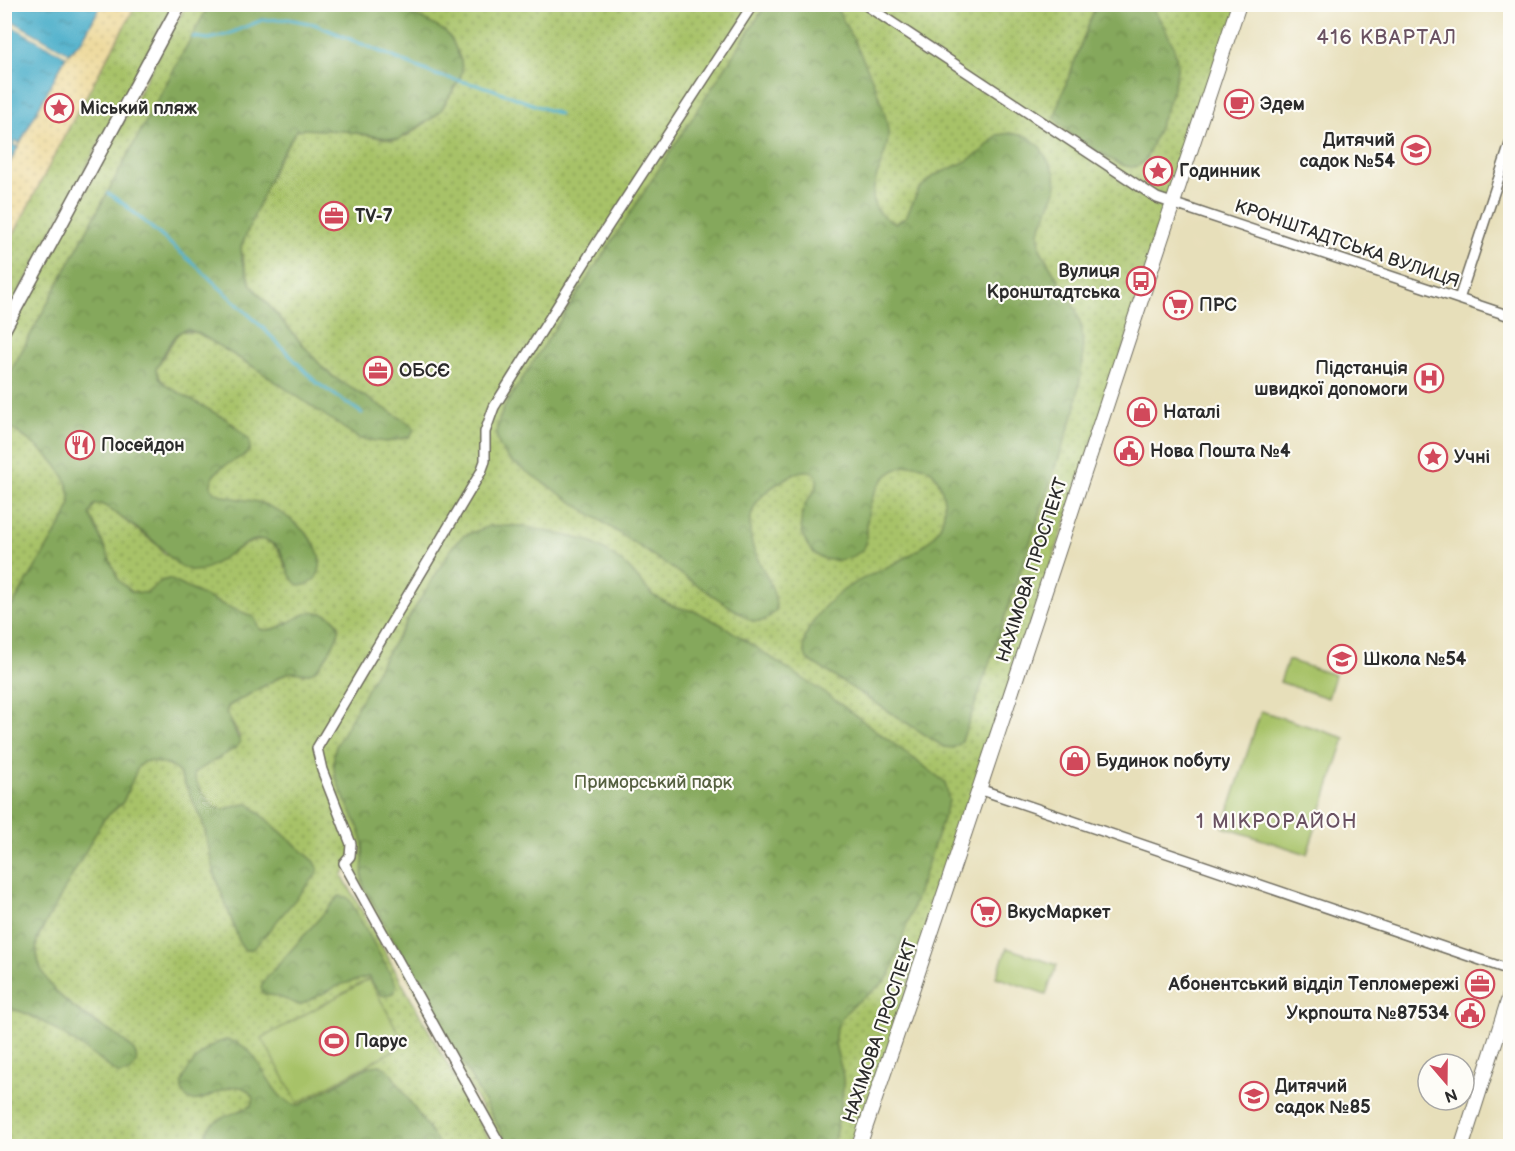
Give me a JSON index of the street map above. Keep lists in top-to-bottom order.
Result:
{
  "streets": {
    "main road": ["НАХІМОВА ПРОСПЕКТ"],
    "street": ["КРОНШТАДТСЬКА ВУЛИЦЯ"]
  },
  "crossings": [
    ["КРОНШТАДТСЬКА ВУЛИЦЯ", "НАХІМОВА ПРОСПЕКТ"]
  ],
  "districts": ["416 КВАРТАЛ", "1 МІКРОРАЙОН"],
  "parks": ["Приморський парк"],
  "places": {
    "cafe": ["Эдем"],
    "place": ["Міський пляж", "Годинник", "Учні"],
    "school or university": ["Дитячий садок №54", "Школа №54", "Дитячий садок №85"],
    "office": ["TV-7", "ОБСЄ", "Абонентський відділ Тепломережі"],
    "bus stop": ["Вулиця Кронштадтська"],
    "supermarket": ["ПРС", "ВкусМаркет"],
    "hospital": ["Підстанція швидкої допомоги"],
    "shop": ["Наталі", "Будинок побуту"],
    "restaurant": ["Посейдон"],
    "public building": ["Нова Пошта №4", "Укрпошта №87534"],
    "sports": ["Парус"]
  },
  "north": "bottom"
}
